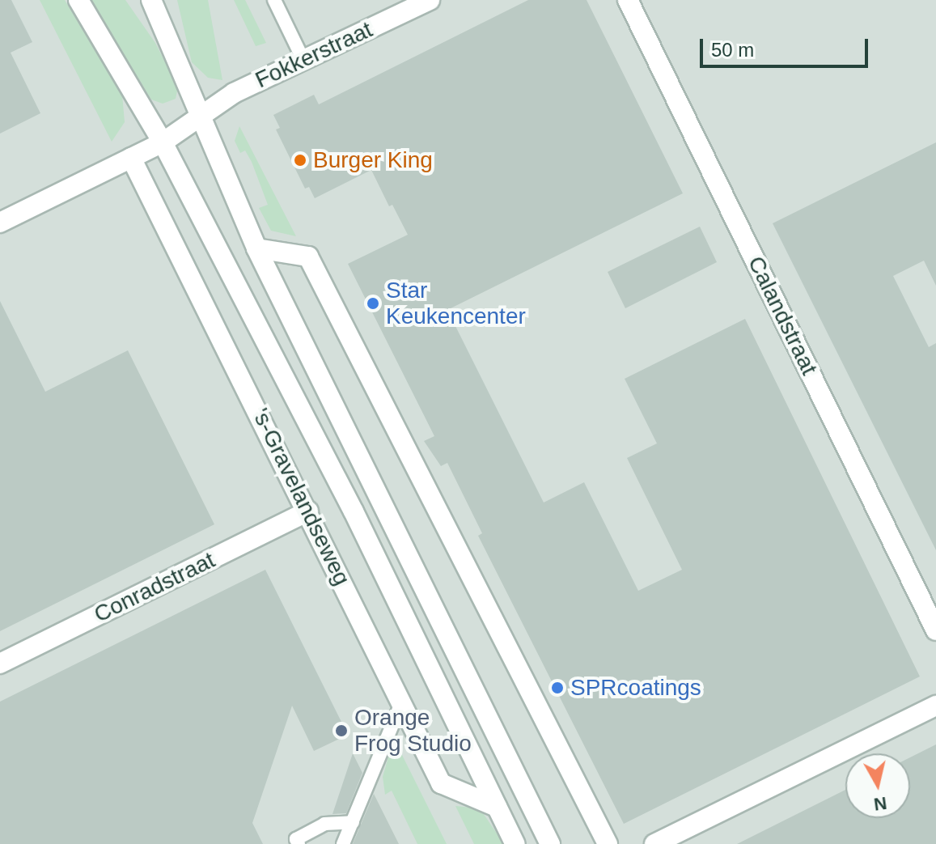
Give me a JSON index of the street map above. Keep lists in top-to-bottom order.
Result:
{
  "streets": {
    "street": [
      "Fokkerstraat",
      "Calandstraat",
      "'s-Gravelandseweg",
      "Conradstraat"
    ]
  },
  "crossings": [
    ["'s-Gravelandseweg", "Conradstraat"]
  ],
  "places": [
    "Burger King",
    "Star Keukencenter",
    "SPRcoatings",
    "Orange Frog Studio"
  ],
  "scale_bar": "50 m",
  "north": "bottom"
}
